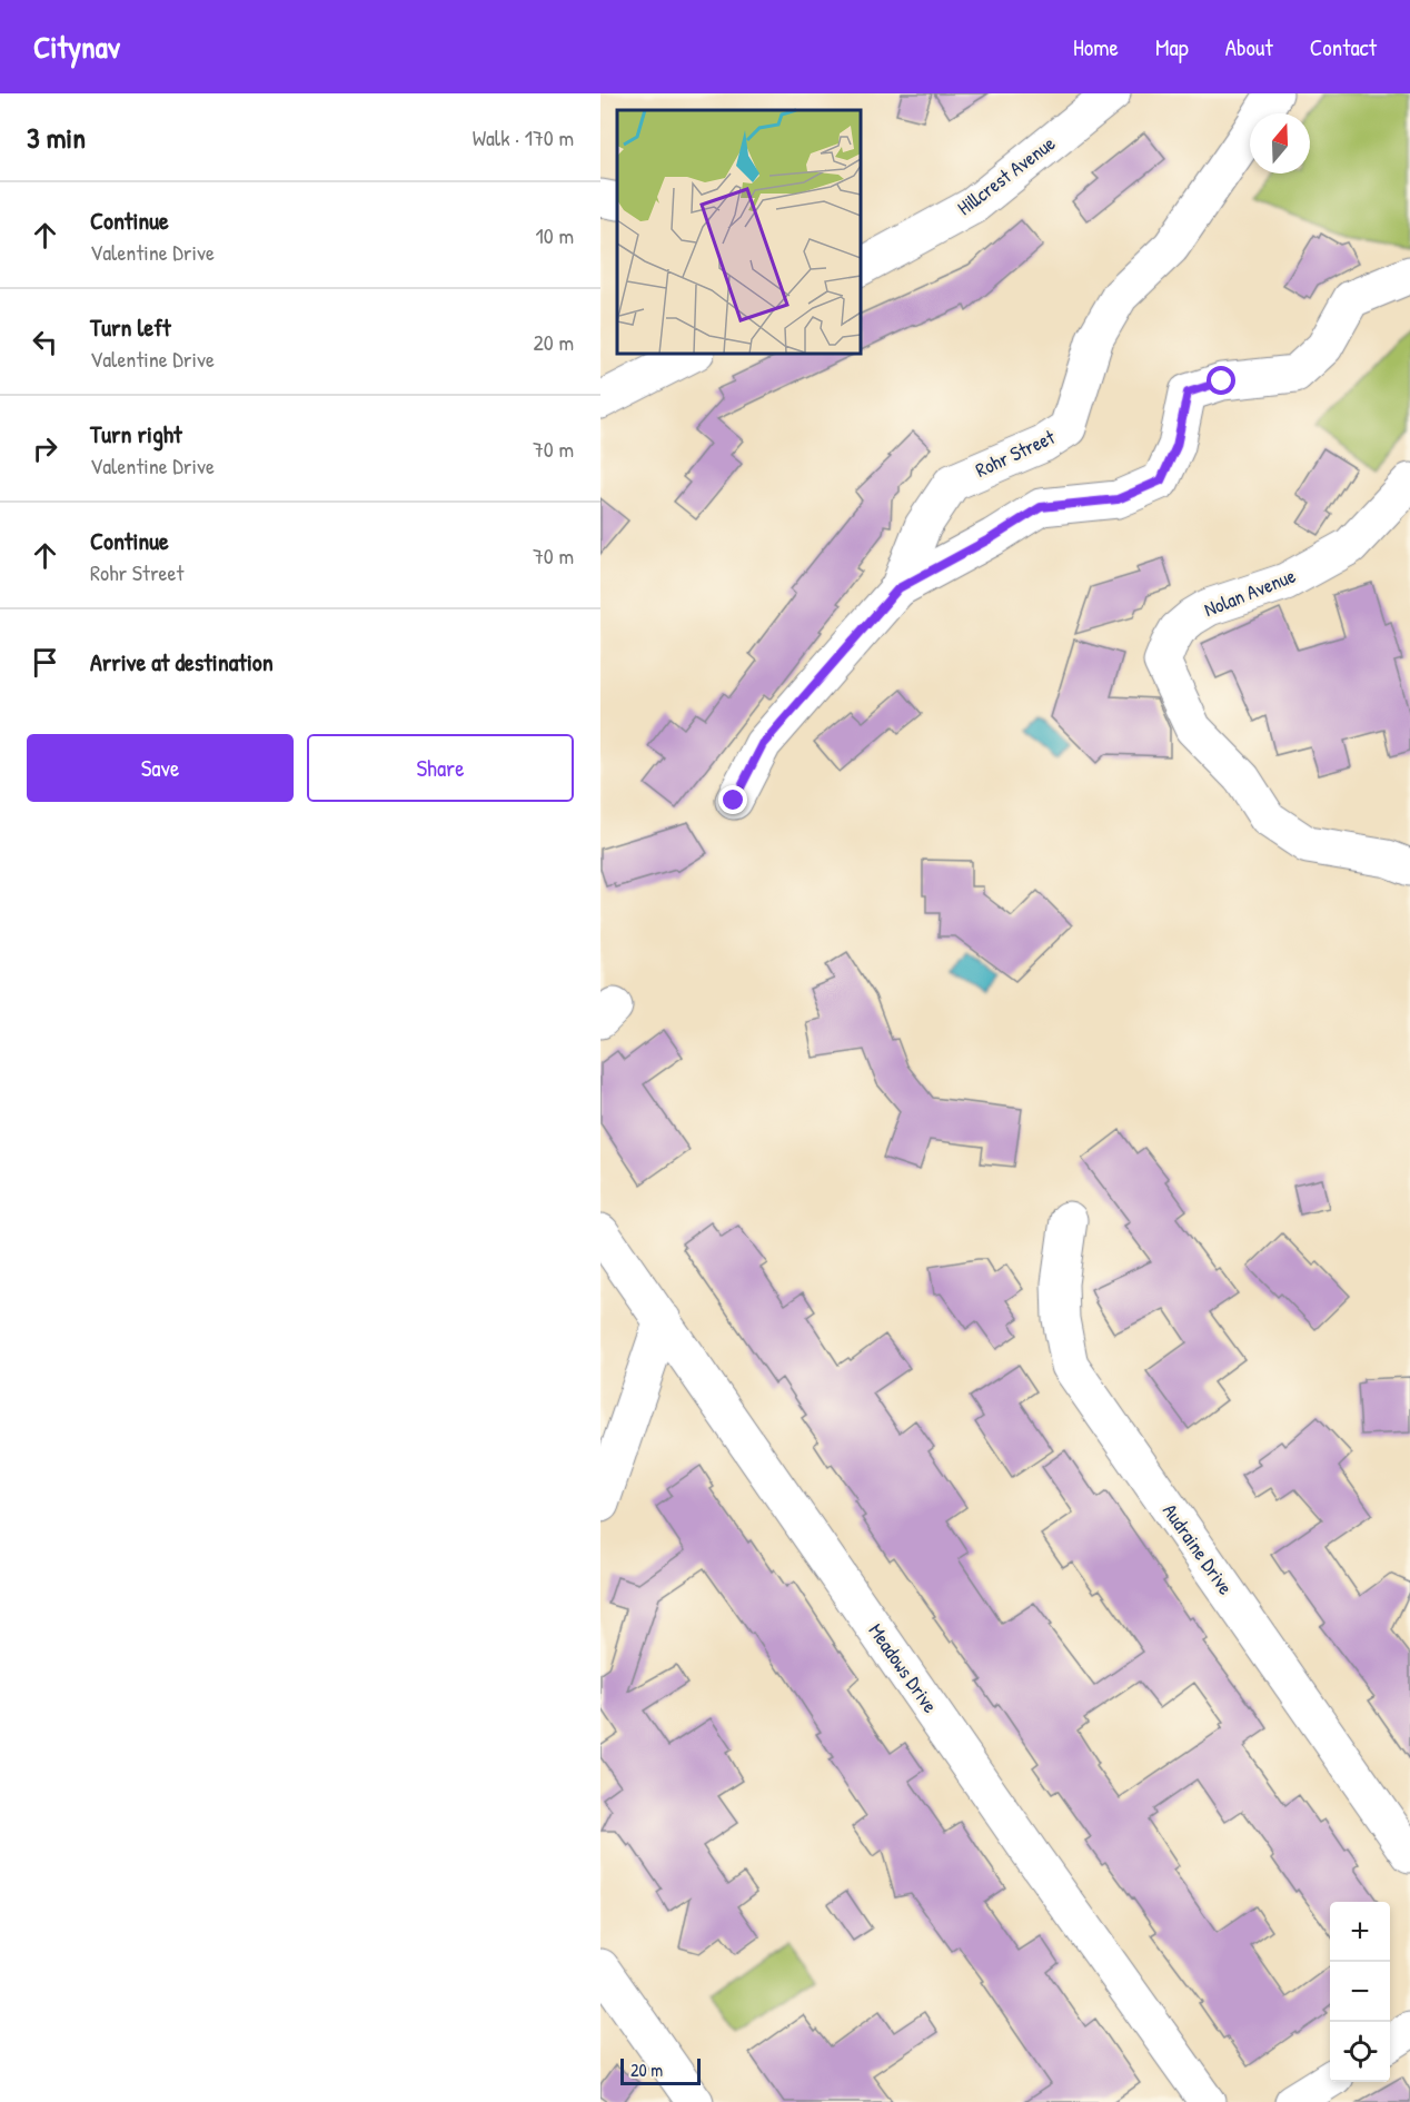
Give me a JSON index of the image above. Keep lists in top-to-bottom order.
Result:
{
  "streets": {
    "street": [
      "Hillcrest Avenue",
      "Rohr Street",
      "Nolan Avenue",
      "Audraine Drive",
      "Meadows Drive"
    ]
  },
  "scale_bar": "20 m",
  "north": "top",
  "page": {
    "header": "Citynav",
    "nav": [
      "Home",
      "Map",
      "About",
      "Contact"
    ],
    "heading": ["3 min", "Walk · 170 m"],
    "list": [
      ["Continue", "Valentine Drive", "10 m"],
      ["Turn left", "Valentine Drive", "20 m"],
      ["Turn right", "Valentine Drive", "70 m"],
      ["Continue", "Rohr Street", "70 m"],
      "Arrive at destination"
    ],
    "buttons": ["Save", "Share"],
    "map_buttons": ["+", "−"],
    "scale": "20 m"
  }
}
